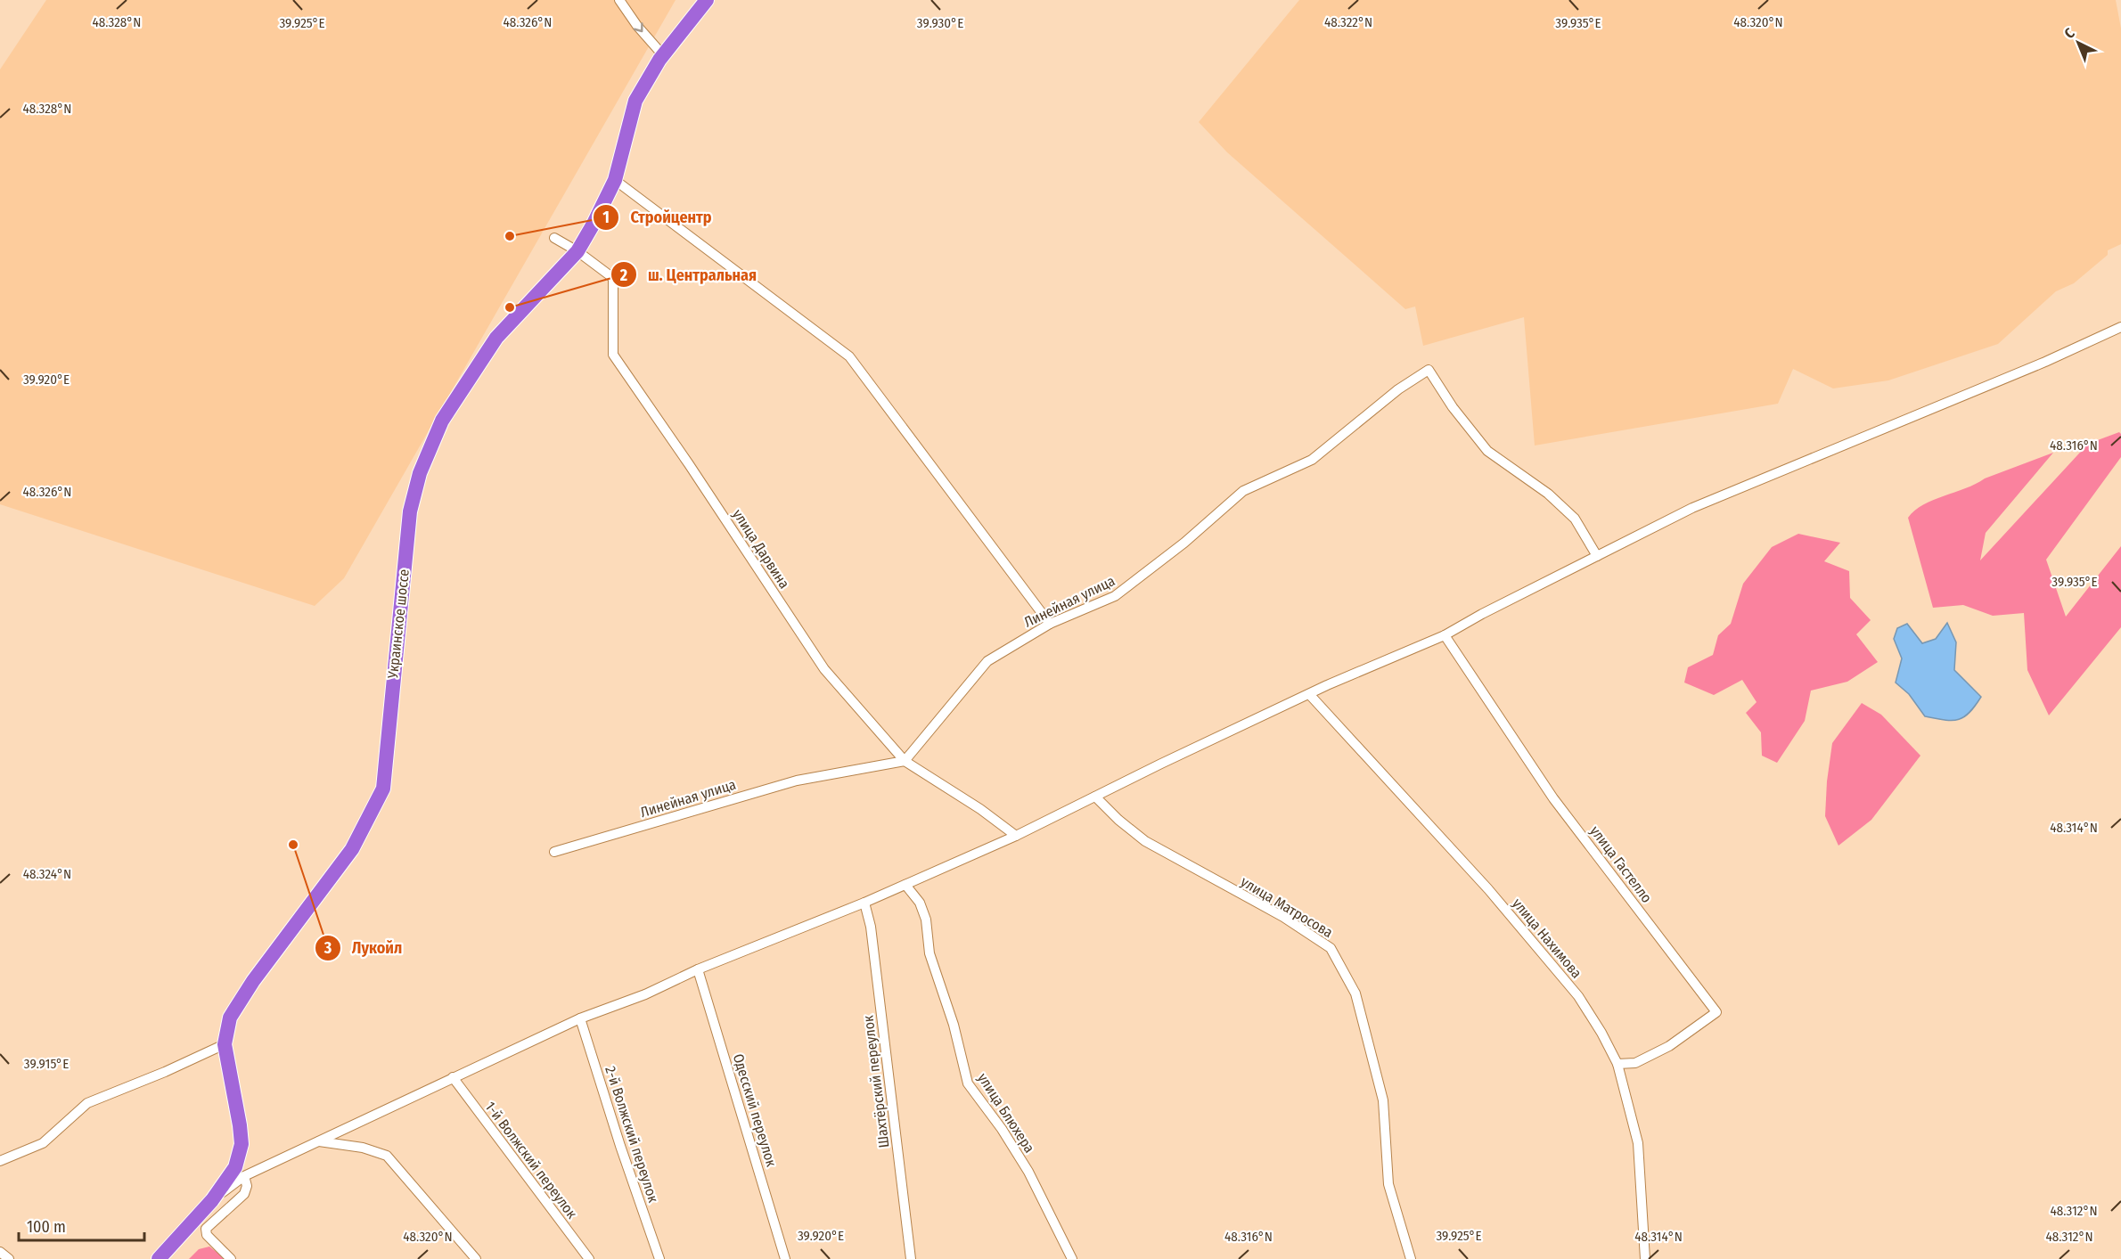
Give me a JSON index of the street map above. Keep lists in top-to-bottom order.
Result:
{
  "streets": {
    "highway": ["Украинское шоссе"],
    "street": [
      "улица Дарвина",
      "Линейная улица",
      "улица Гастелло",
      "улица Матросова",
      "улица Нахимова",
      "Шахтёрский переулок",
      "Одесский переулок",
      "улица Блюхера",
      "2-й Волжский переулок",
      "1-й Волжский переулок"
    ]
  },
  "crossings": [
    ["улица Дарвина", "Линейная улица"],
    ["улица Дарвина", "Украинское шоссе"],
    ["улица Гастелло", "улица Нахимова"]
  ],
  "places": ["Стройцентр", "ш. Центральная", "Лукойл"],
  "scale_bar": "100 m",
  "north": "top left",
  "coordinates": [
    "48.328°N",
    "48.326°N",
    "48.322°N",
    "48.320°N",
    "39.935°E",
    "39.925°E",
    "39.930°E",
    "39.920°E",
    "48.316°N",
    "48.314°N",
    "48.324°N",
    "39.915°E",
    "48.312°N"
  ]
}
